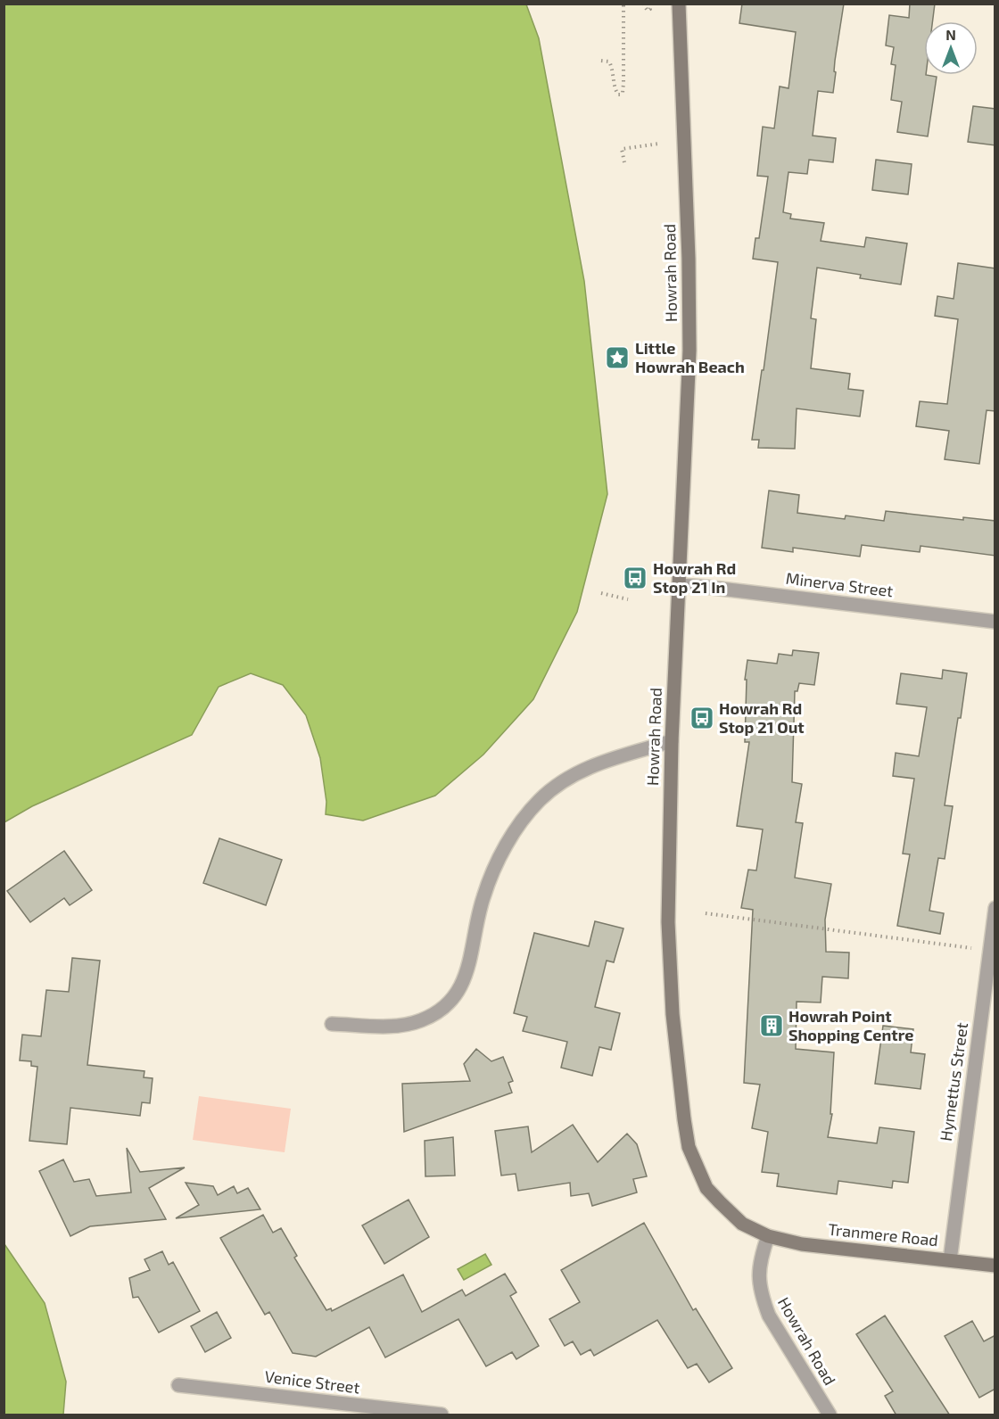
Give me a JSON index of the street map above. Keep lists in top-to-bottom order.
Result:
{
  "streets": {
    "street": [
      "Howrah Road",
      "Minerva Street",
      "Hymettus Street",
      "Tranmere Road",
      "Venice Street"
    ]
  },
  "crossings": [
    ["Howrah Road", "Minerva Street"],
    ["Howrah Road", "Tranmere Road"],
    ["Hymettus Street", "Tranmere Road"]
  ],
  "places": {
    "place": ["Little Howrah Beach"],
    "bus stop": ["Howrah Rd Stop 21 In", "Howrah Rd Stop 21 Out"],
    "building": ["Howrah Point Shopping Centre"]
  },
  "north": "top"
}
